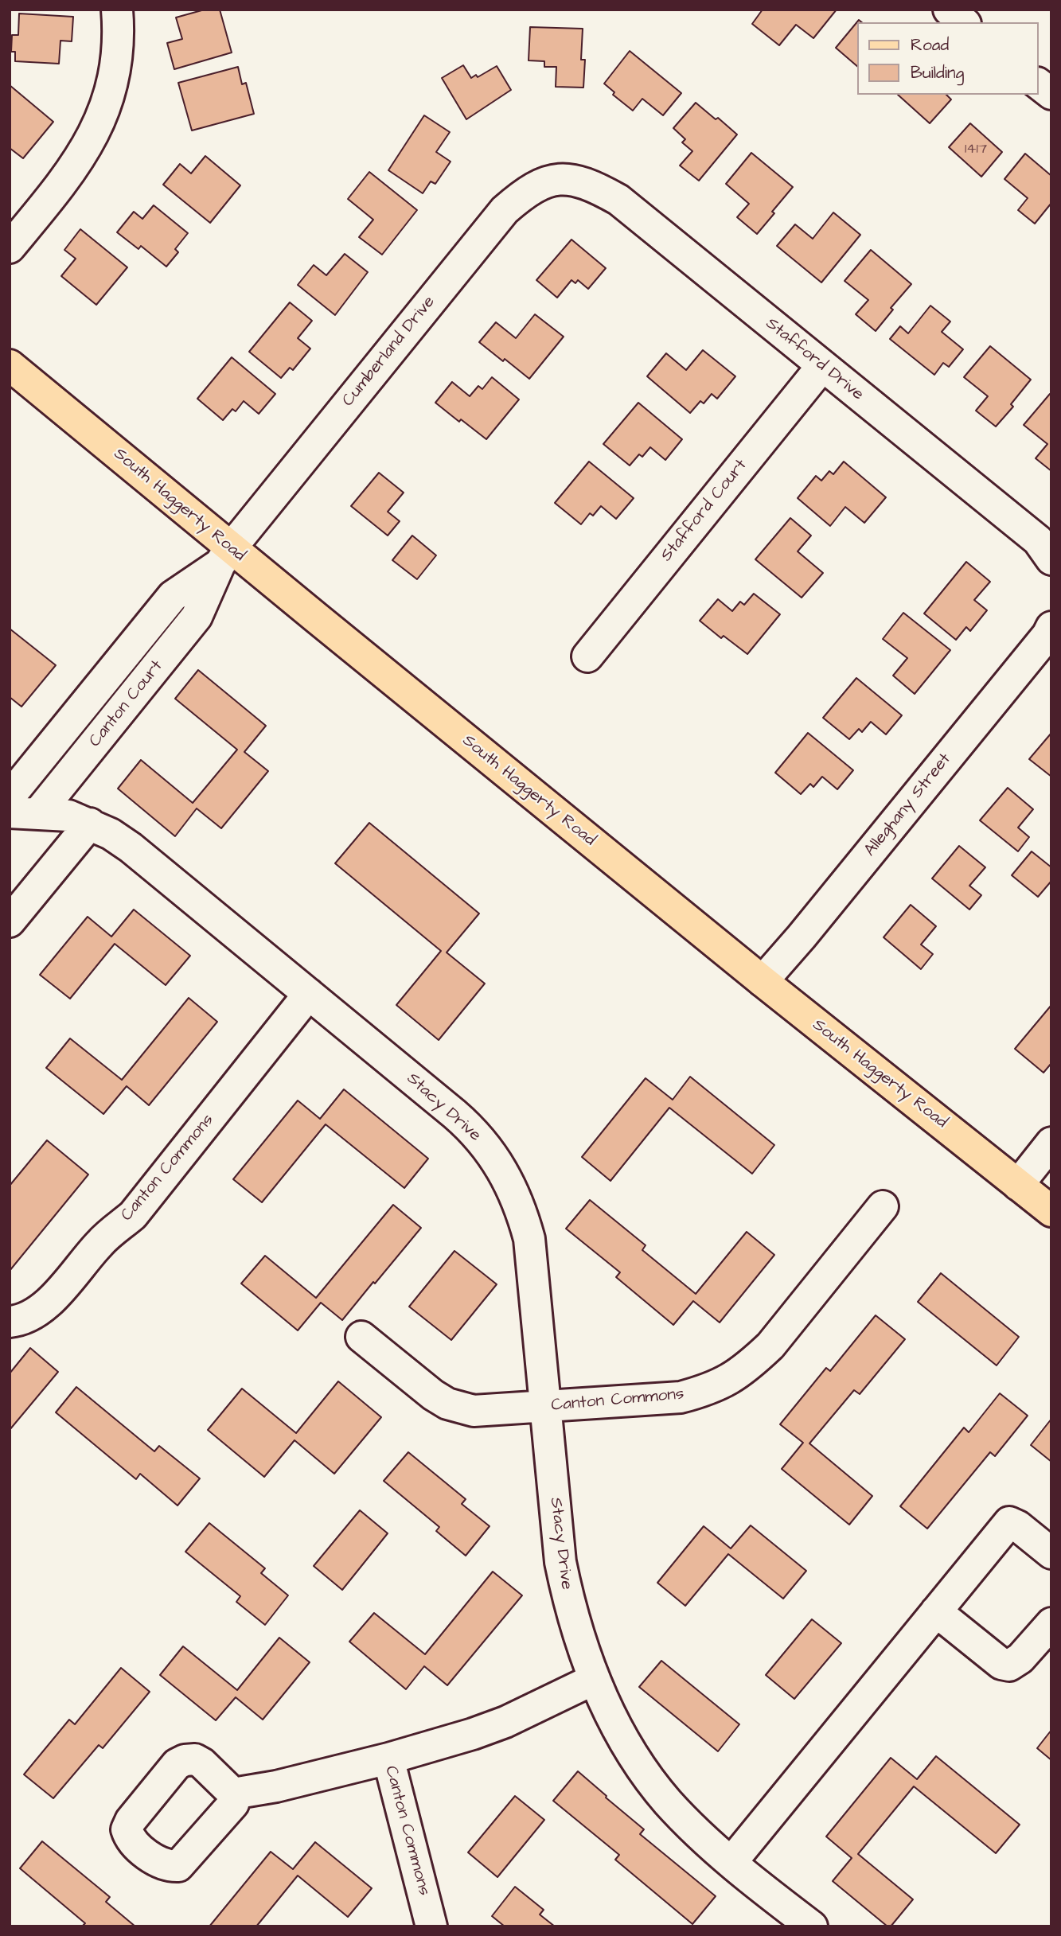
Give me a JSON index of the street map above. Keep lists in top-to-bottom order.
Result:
{
  "streets": {
    "main road": ["South Haggerty Road"],
    "street": [
      "Cumberland Drive",
      "Stafford Drive",
      "Stafford Court",
      "Canton Court",
      "Alleghany Street",
      "Stacy Drive",
      "Canton Commons"
    ]
  },
  "crossings": [
    ["Cumberland Drive", "Stafford Drive"],
    ["Cumberland Drive", "South Haggerty Road"],
    ["Cumberland Drive", "Canton Court"],
    ["Stafford Drive", "Stafford Court"],
    ["South Haggerty Road", "Canton Court"],
    ["South Haggerty Road", "Alleghany Street"],
    ["Canton Court", "Stacy Drive"],
    ["Stacy Drive", "Canton Commons"]
  ],
  "house_numbers": ["1417"],
  "legend": ["Road", "Building"]
}
